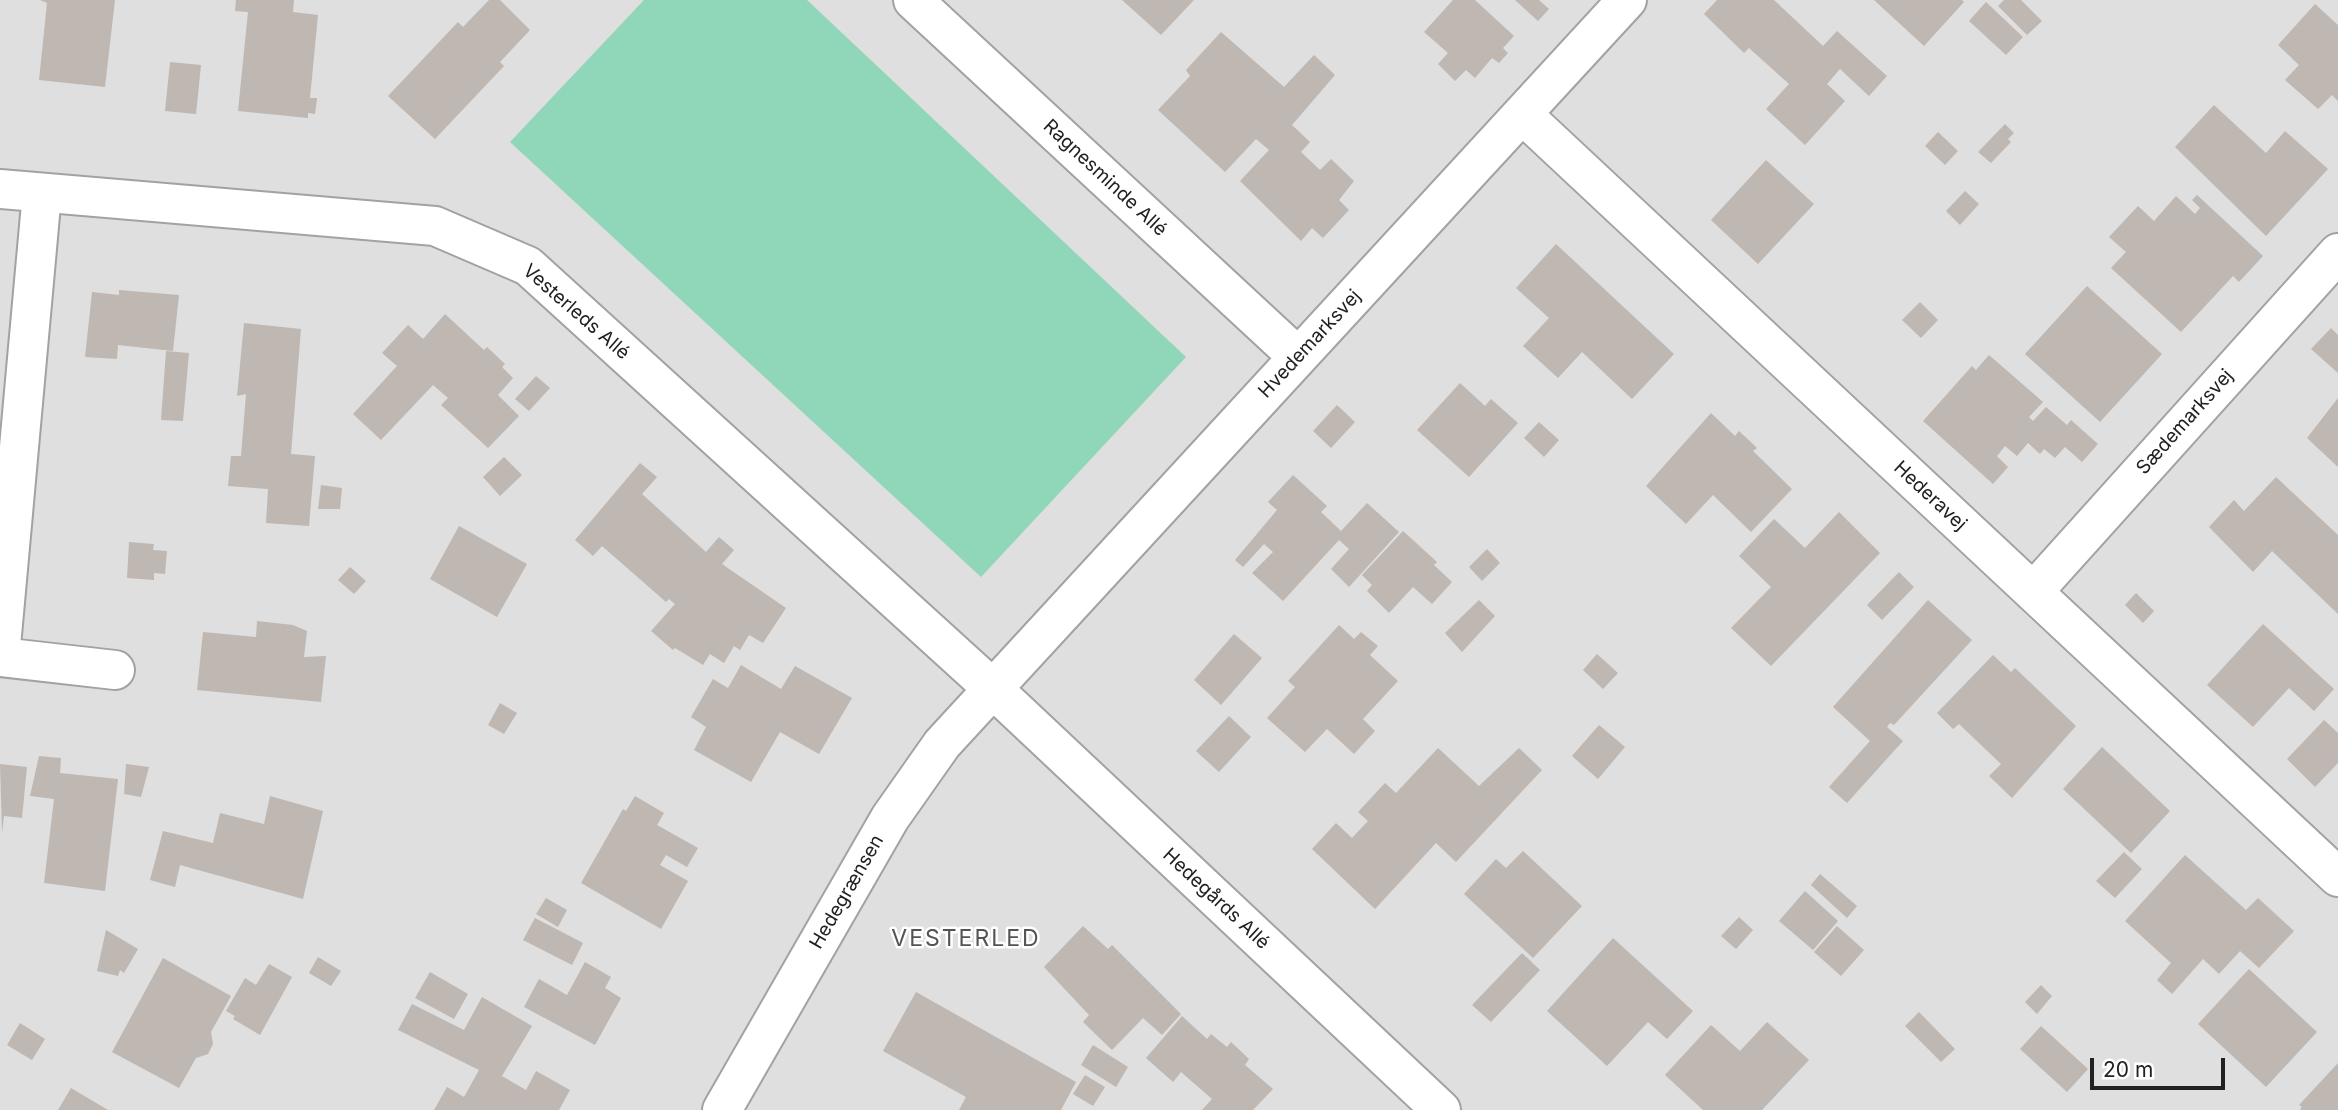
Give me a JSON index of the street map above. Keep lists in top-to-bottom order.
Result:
{
  "streets": {
    "street": [
      "Ragnesminde Allé",
      "Vesterleds Allé",
      "Hvedemarksvej",
      "Sædemarksvej",
      "Hederavej",
      "Hedegrænsen",
      "Hedegårds Allé"
    ]
  },
  "crossings": [
    ["Ragnesminde Allé", "Hvedemarksvej"],
    ["Vesterleds Allé", "Hvedemarksvej"],
    ["Vesterleds Allé", "Hedegrænsen"],
    ["Vesterleds Allé", "Hedegårds Allé"],
    ["Hvedemarksvej", "Hederavej"],
    ["Hvedemarksvej", "Hedegrænsen"],
    ["Hvedemarksvej", "Hedegårds Allé"],
    ["Sædemarksvej", "Hederavej"],
    ["Hedegrænsen", "Hedegårds Allé"]
  ],
  "districts": ["VESTERLED"],
  "scale_bar": "20 m"
}
